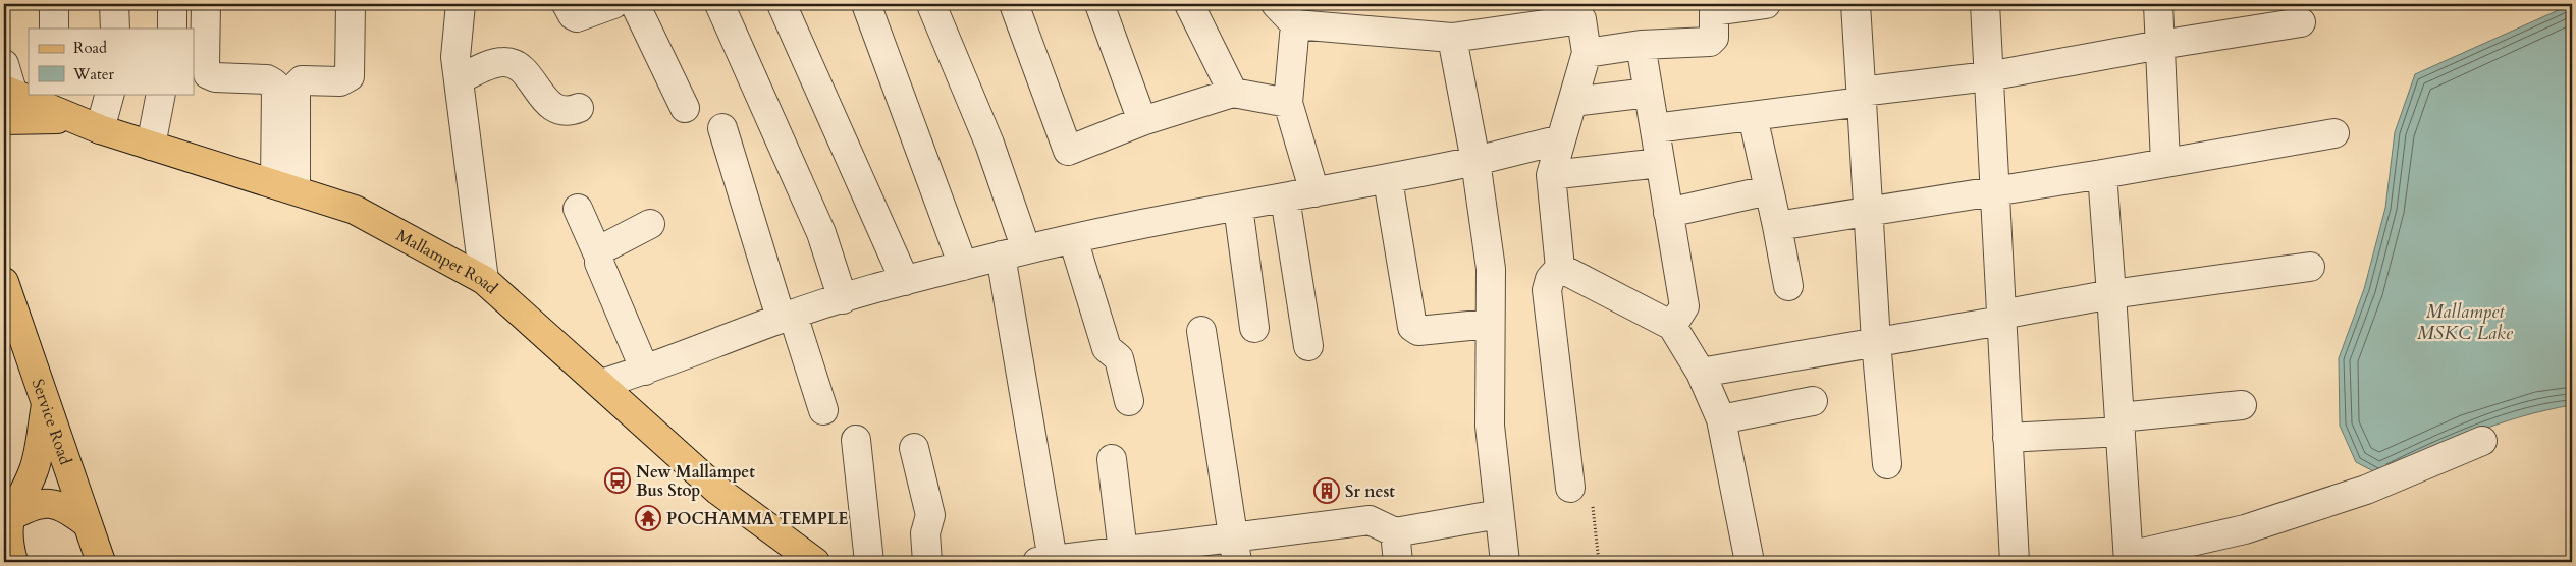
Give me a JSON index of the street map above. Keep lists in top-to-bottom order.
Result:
{
  "streets": {
    "main road": ["Mallampet Road", "Service Road"]
  },
  "water": ["Mallampet MSKC Lake"],
  "places": {
    "bus stop": ["New Mallampet Bus Stop"],
    "building": ["Sr nest"],
    "temple": ["POCHAMMA TEMPLE"]
  },
  "legend": ["Road", "Water"]
}
